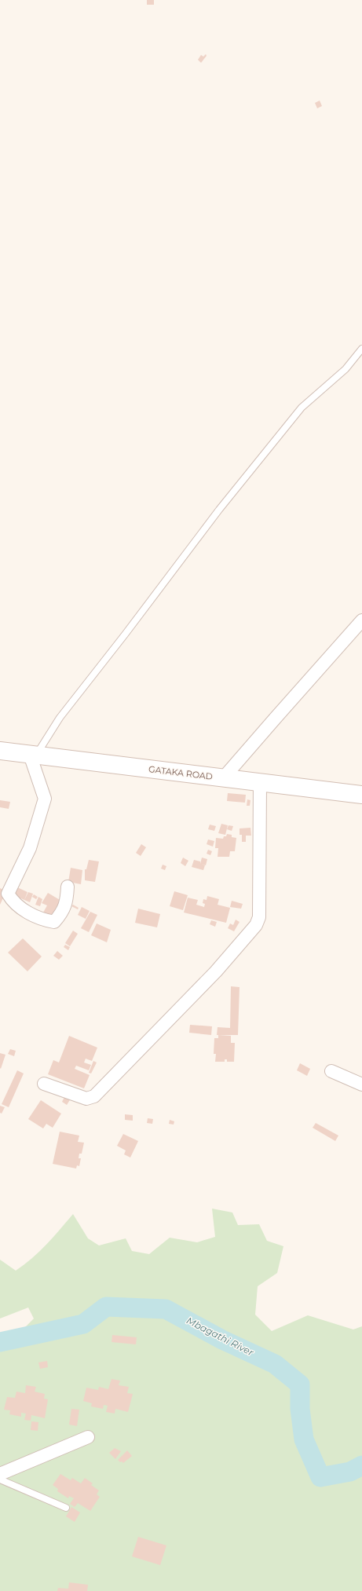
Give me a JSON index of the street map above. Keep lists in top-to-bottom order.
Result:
{
  "streets": {
    "street": ["GATAKA ROAD"]
  },
  "water": ["Mbagathi River"]
}
